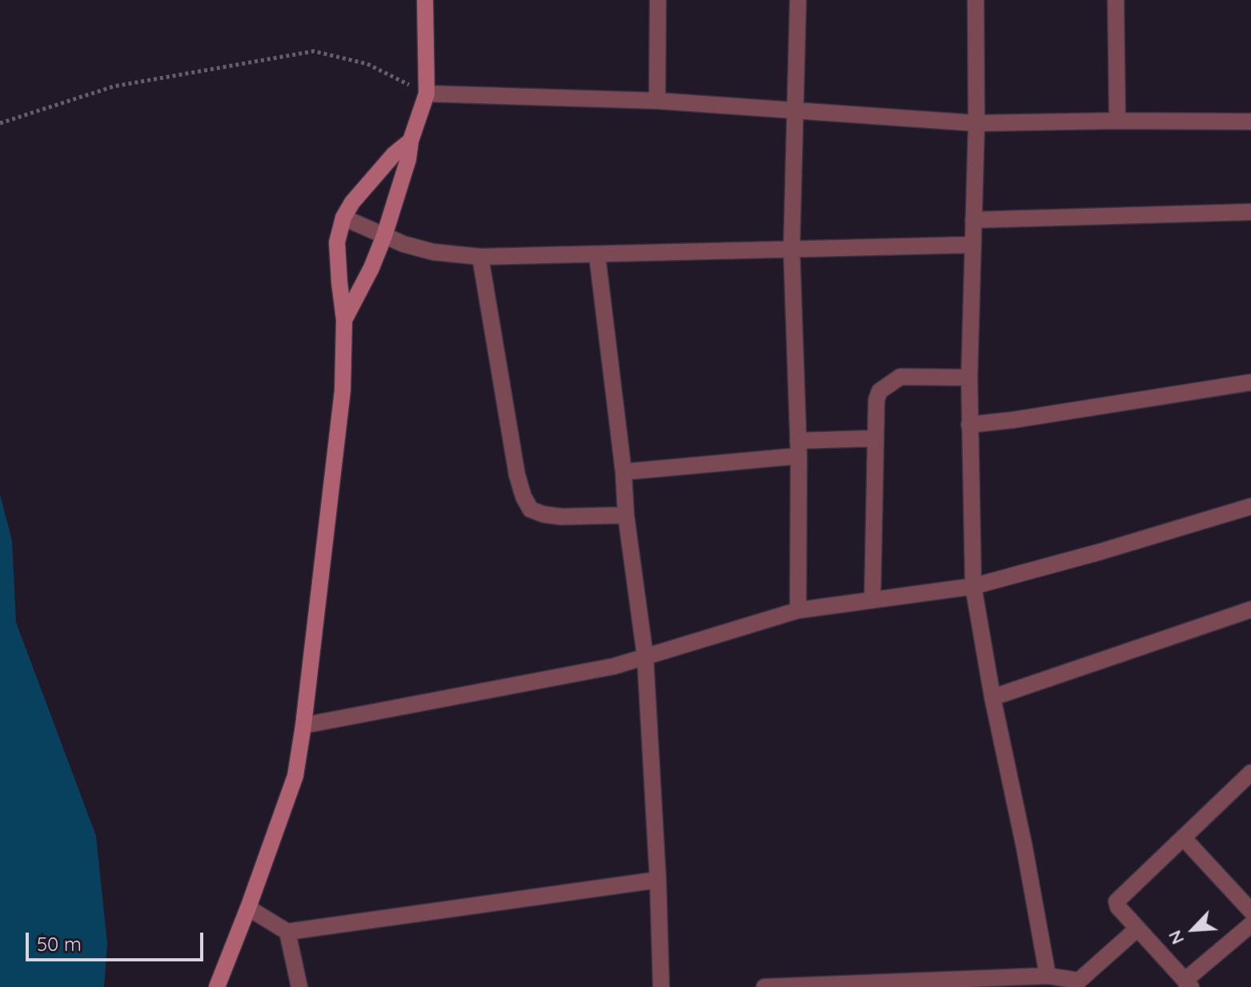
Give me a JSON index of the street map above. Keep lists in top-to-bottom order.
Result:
{
  "scale_bar": "50 m",
  "north": "bottom left"
}
